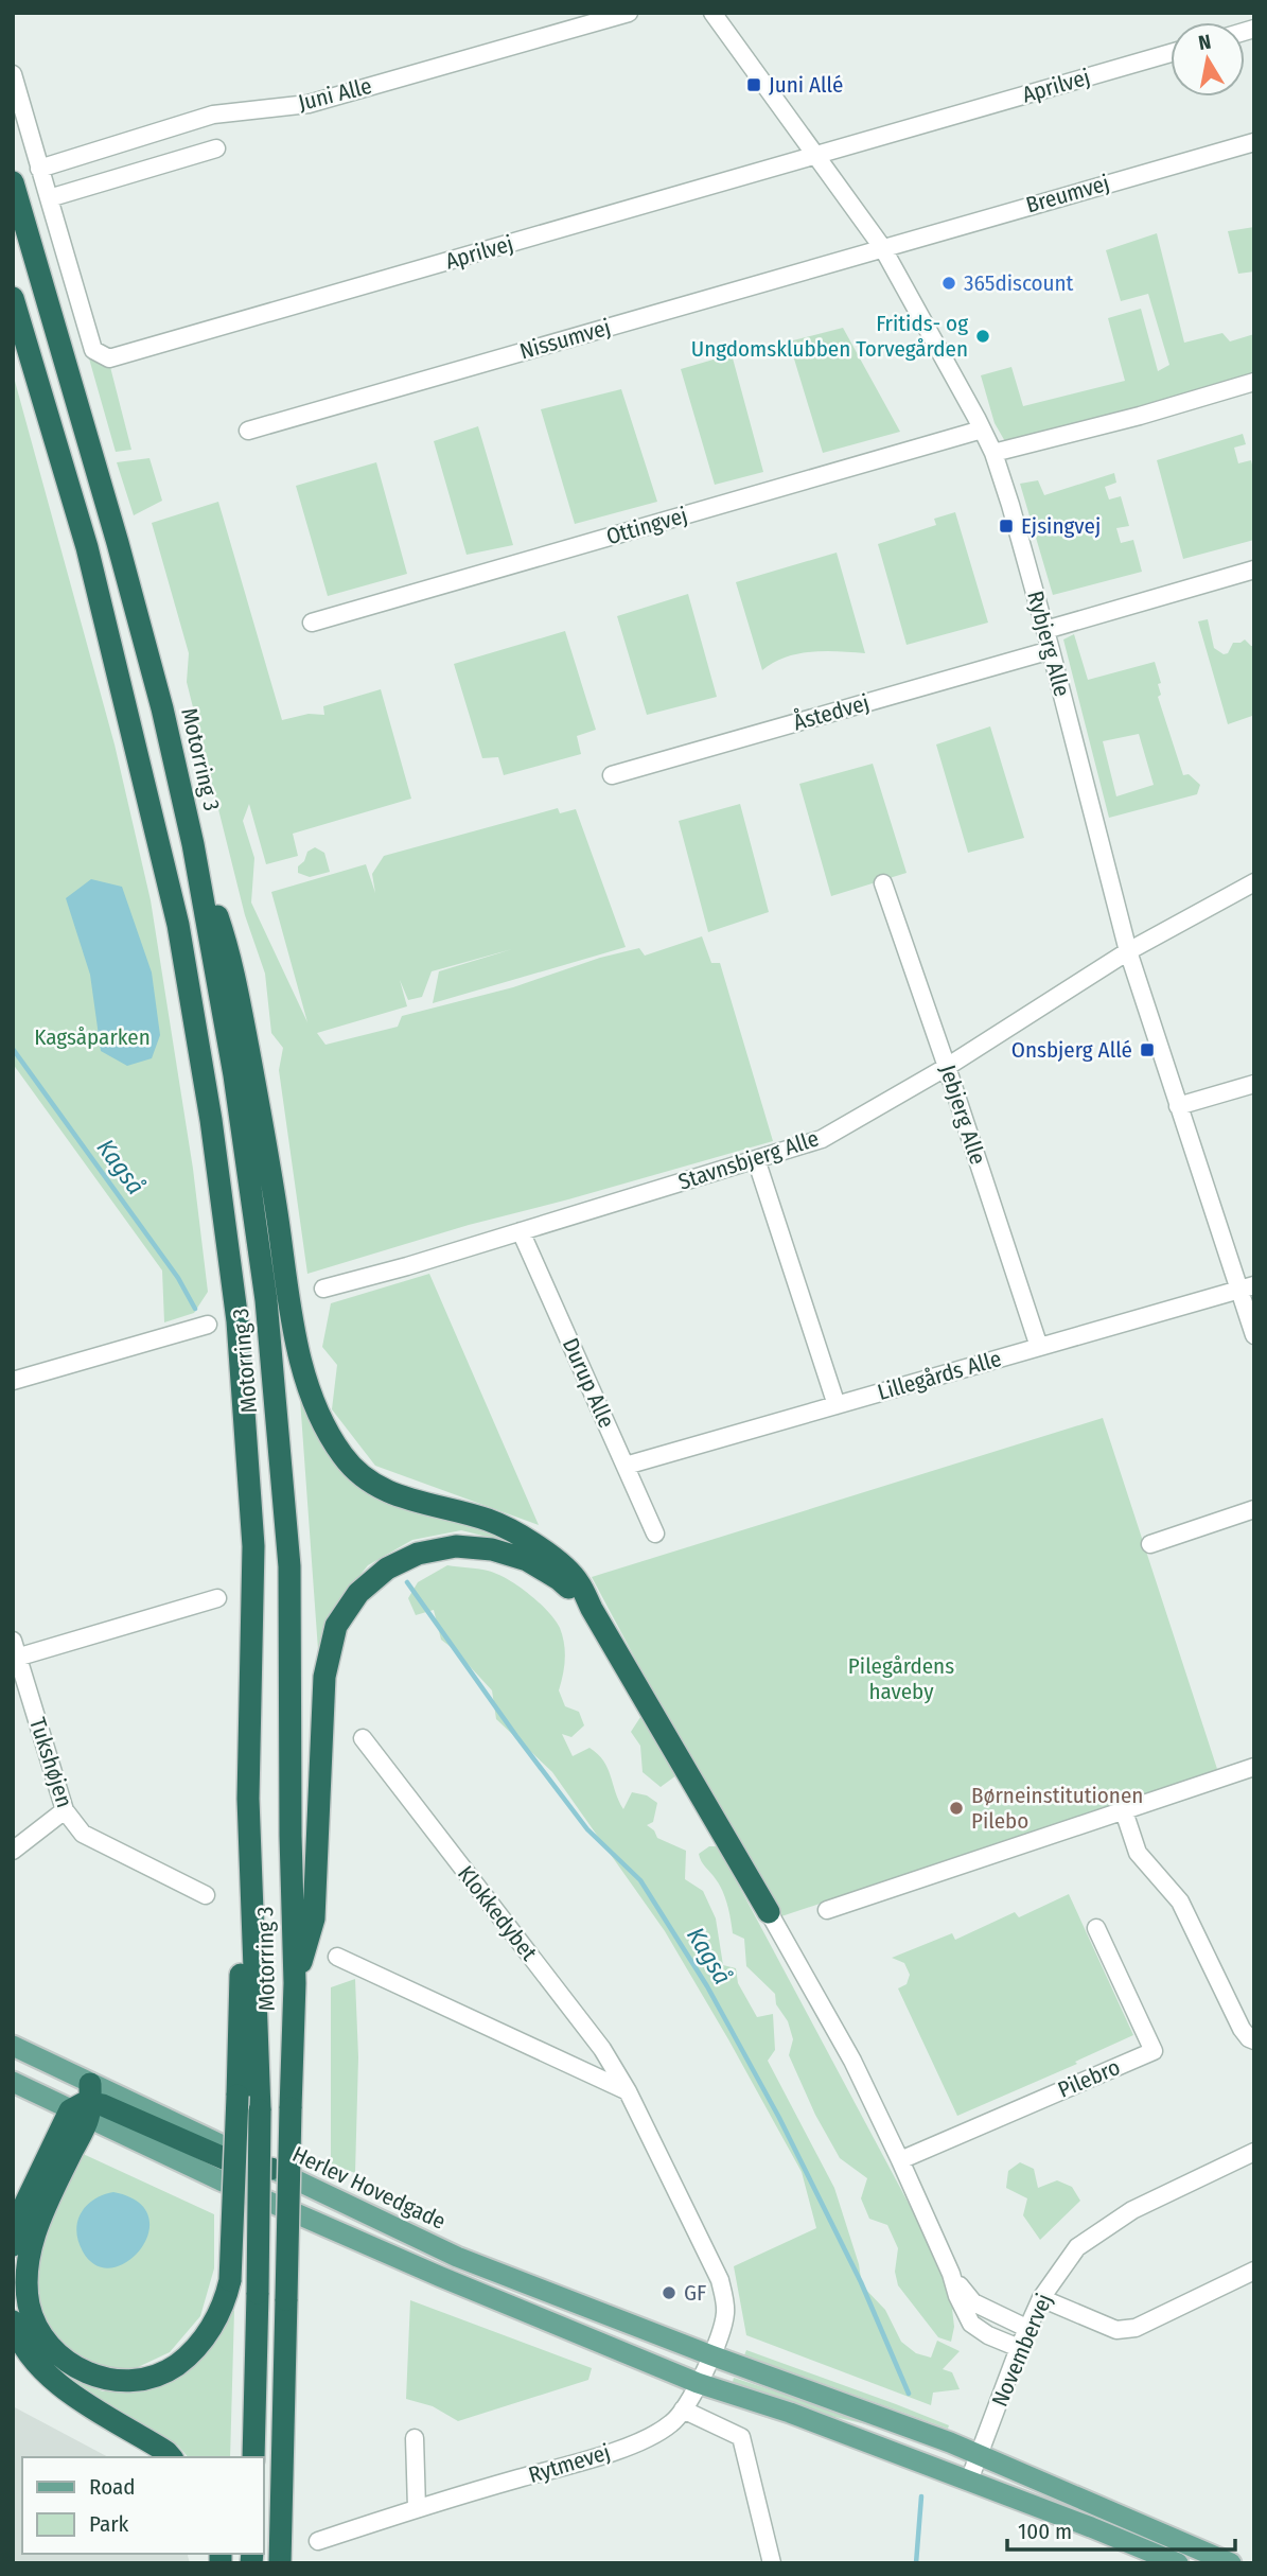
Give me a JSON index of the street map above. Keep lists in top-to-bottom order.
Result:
{
  "streets": {
    "highway": ["Motorring 3"],
    "main road": ["Herlev Hovedgade"],
    "street": [
      "Aprilvej",
      "Juni Alle",
      "Breumvej",
      "Nissumvej",
      "Ottingvej",
      "Rybjerg Alle",
      "Åstedvej",
      "Jebjerg Alle",
      "Stavnsbjerg Alle",
      "Lillegårds Alle",
      "Durup Alle",
      "Tukshøjen",
      "Klokkedybet",
      "Pilebro",
      "Novembervej",
      "Rytmevej"
    ]
  },
  "crossings": [
    ["Aprilvej", "Juni Alle"],
    ["Aprilvej", "Rybjerg Alle"],
    ["Breumvej", "Nissumvej"],
    ["Breumvej", "Rybjerg Alle"],
    ["Nissumvej", "Rybjerg Alle"],
    ["Ottingvej", "Rybjerg Alle"],
    ["Rybjerg Alle", "Åstedvej"],
    ["Rybjerg Alle", "Stavnsbjerg Alle"],
    ["Rybjerg Alle", "Lillegårds Alle"],
    ["Jebjerg Alle", "Stavnsbjerg Alle"],
    ["Jebjerg Alle", "Lillegårds Alle"],
    ["Stavnsbjerg Alle", "Durup Alle"],
    ["Lillegårds Alle", "Durup Alle"],
    ["Klokkedybet", "Herlev Hovedgade"],
    ["Herlev Hovedgade", "Novembervej"]
  ],
  "water": ["Kagså"],
  "parks": ["Kagsåparken", "Pilegårdens haveby"],
  "places": {
    "transit": ["Juni Allé", "Ejsingvej", "Onsbjerg Allé"],
    "other": [
      "365discount",
      "Fritids- og Ungdomsklubben Torvegården",
      "Børneinstitutionen Pilebo",
      "GF"
    ]
  },
  "legend": ["Road", "Park"],
  "scale_bar": "100 m",
  "north": "top"
}
